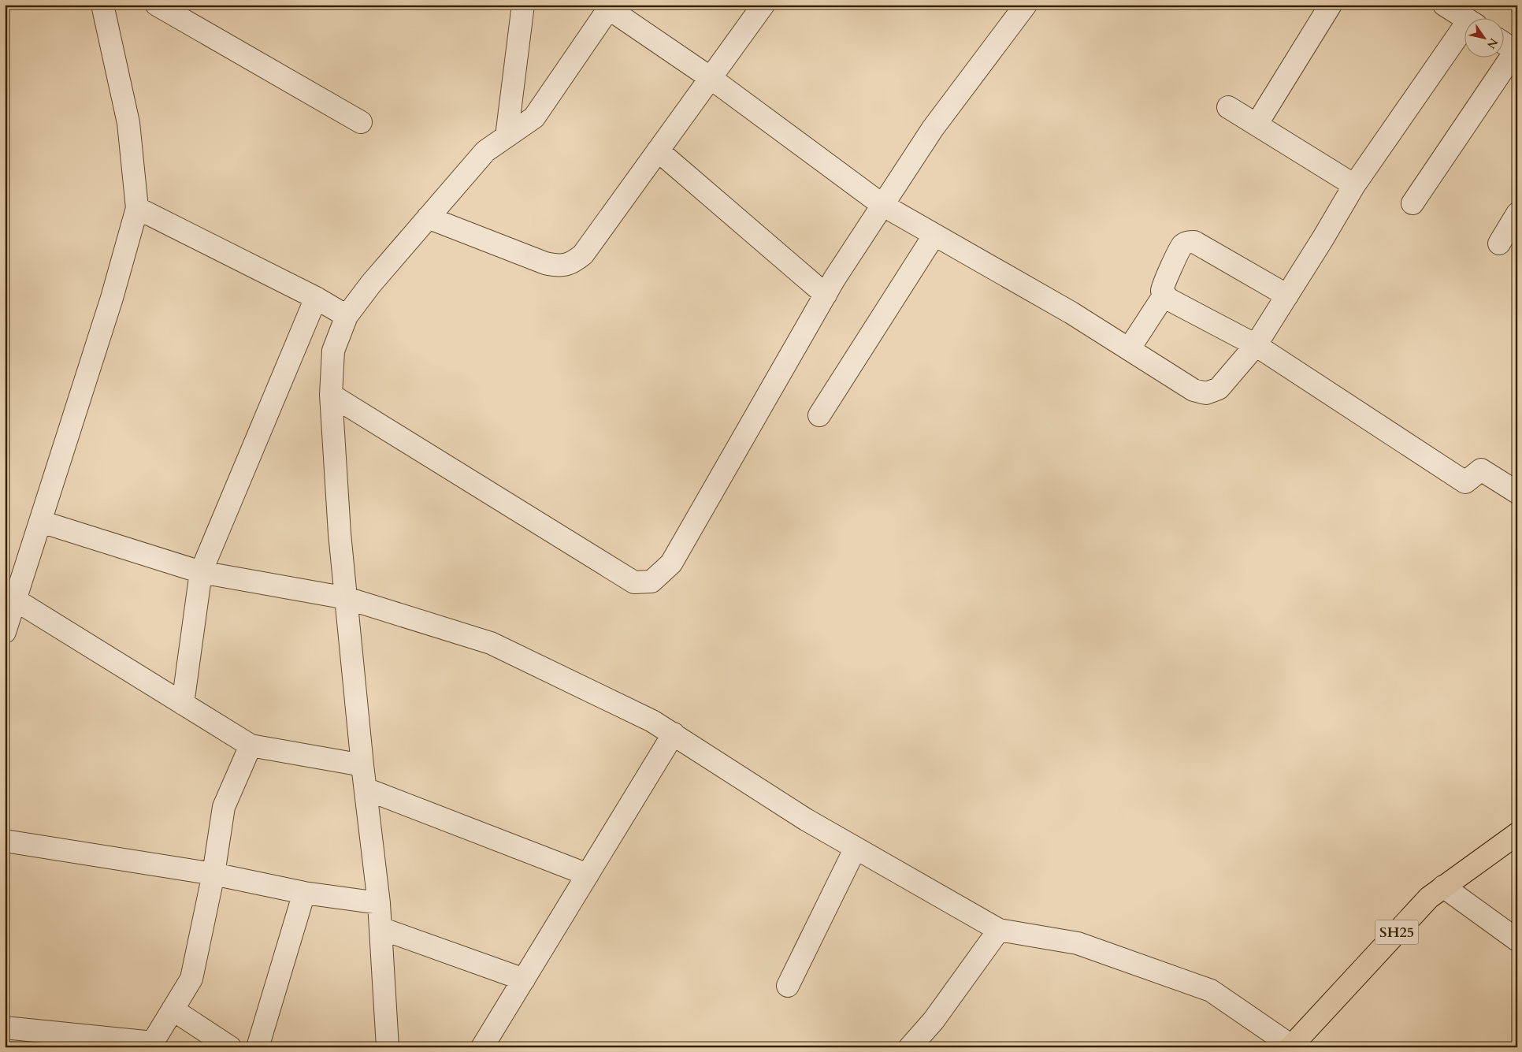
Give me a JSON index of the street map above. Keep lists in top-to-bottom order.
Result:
{
  "streets": {
    "main road": ["SH25"]
  },
  "north": "bottom right"
}
